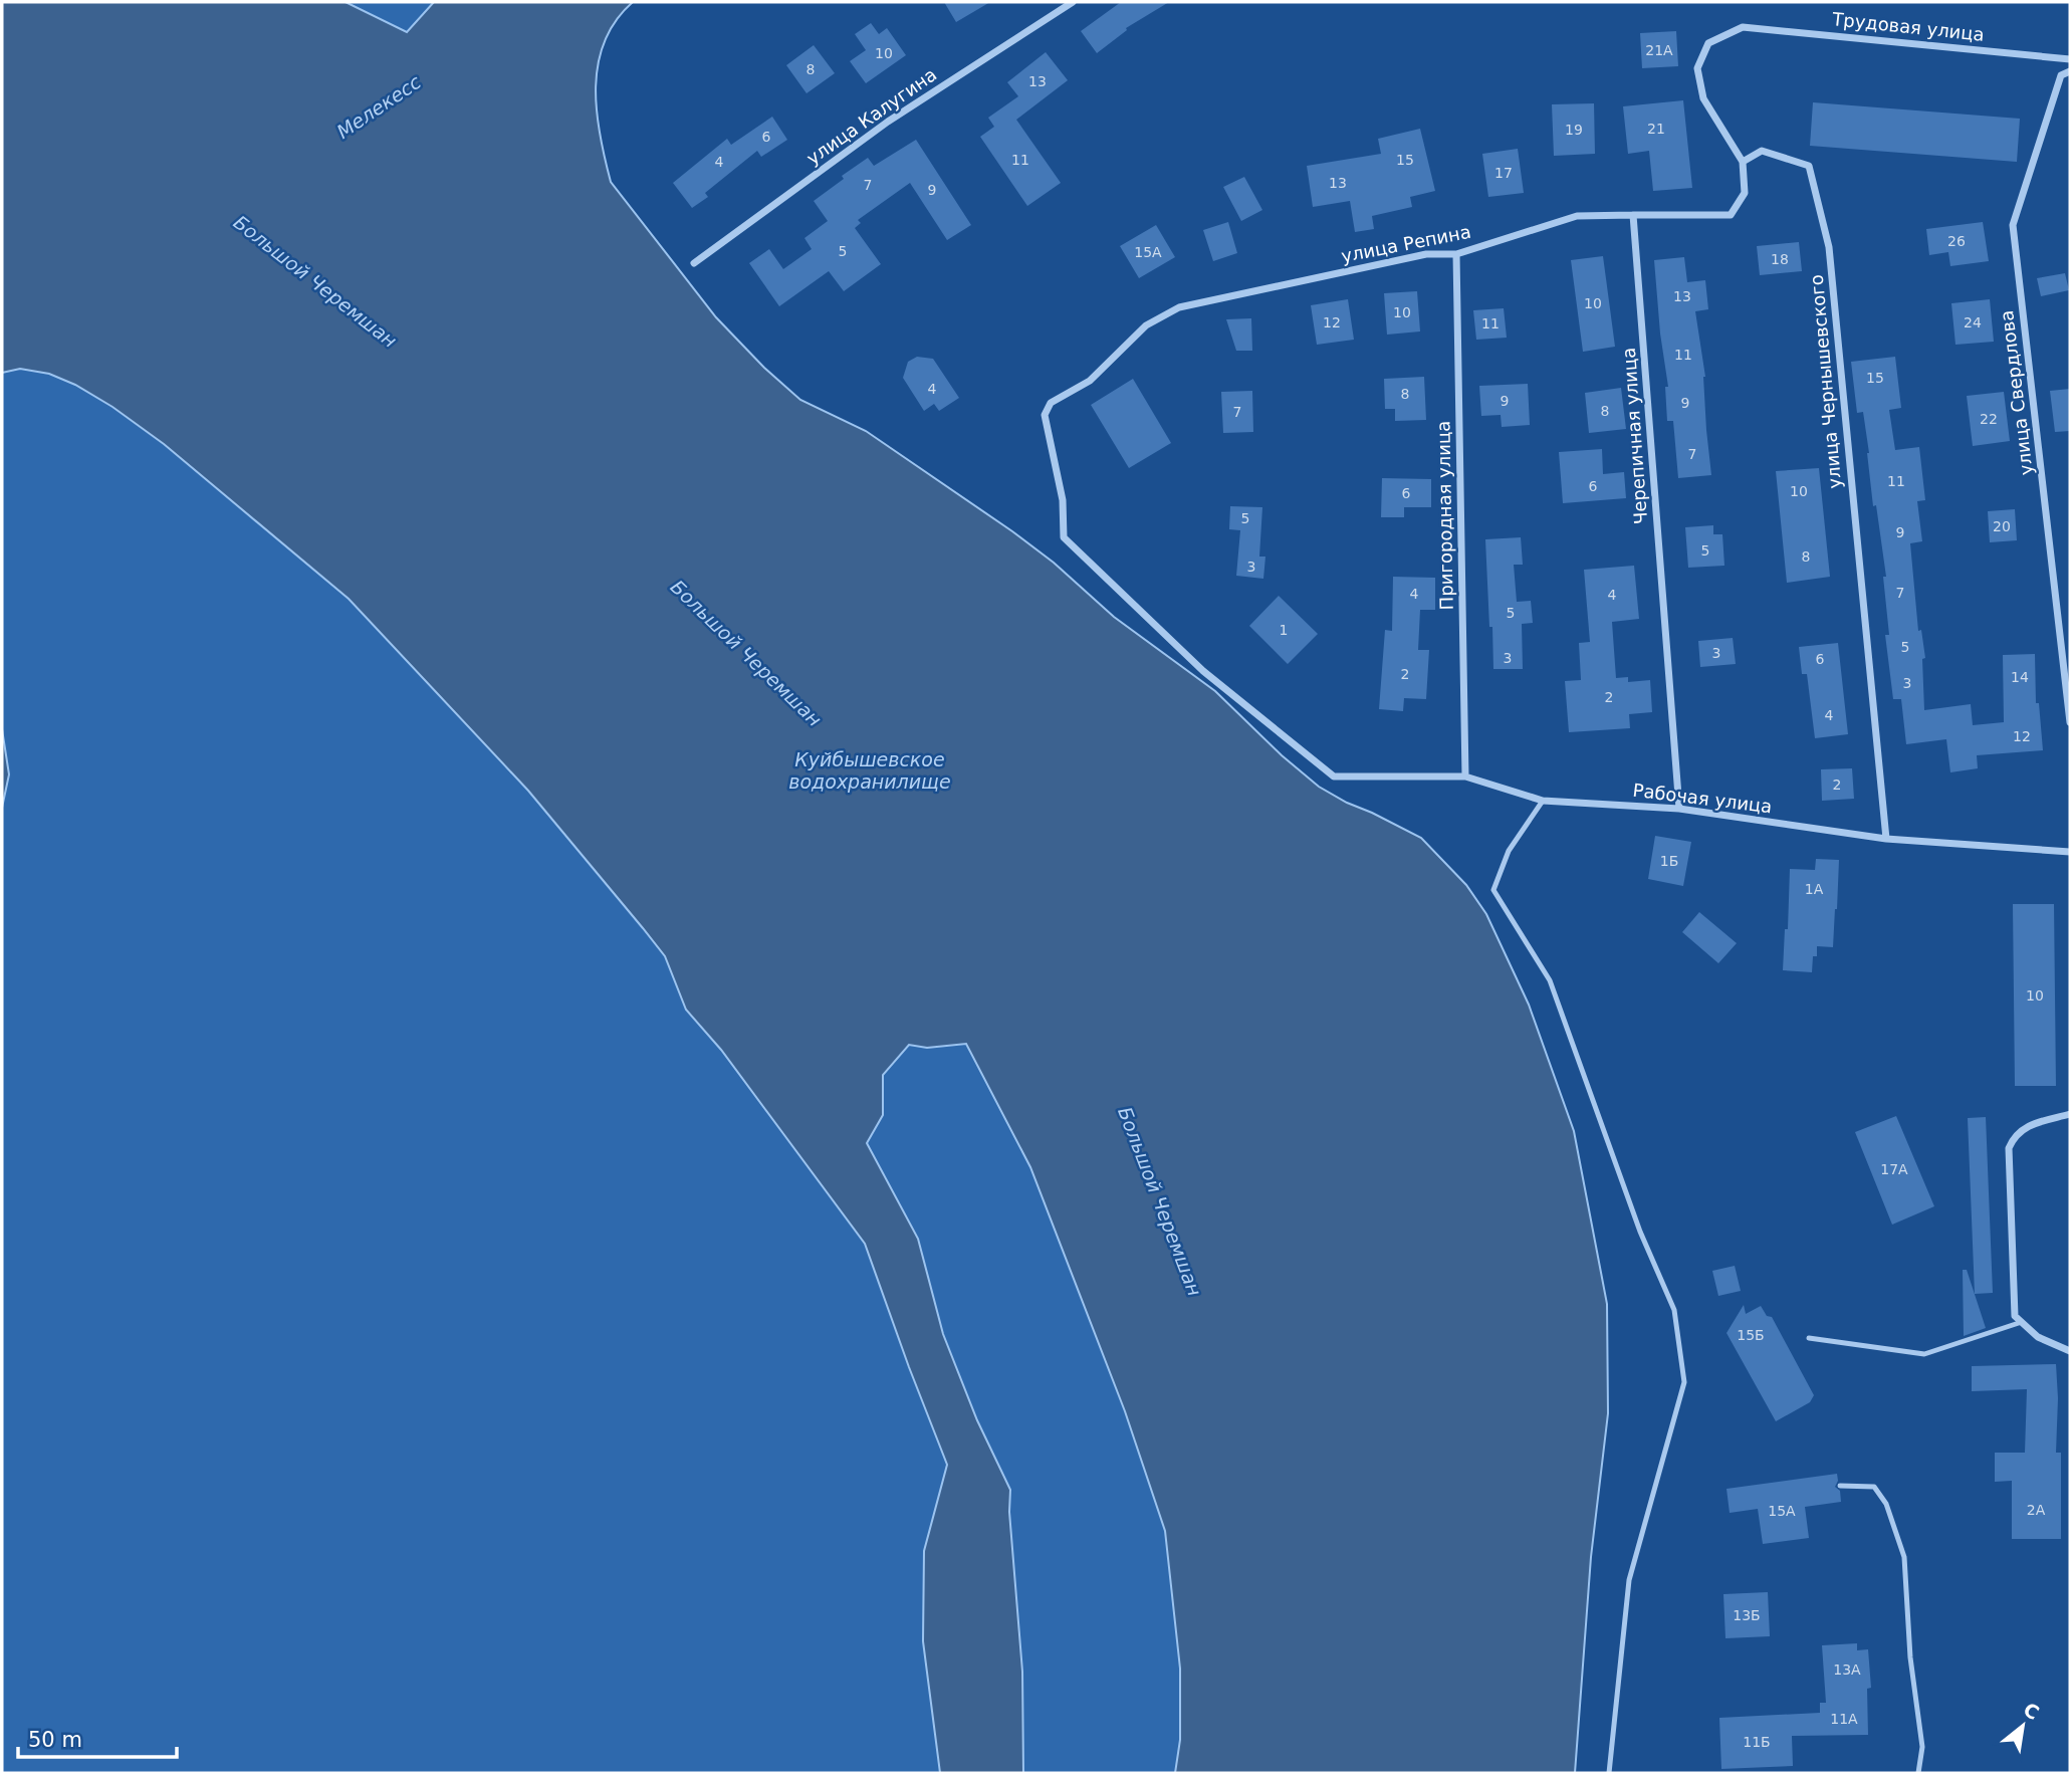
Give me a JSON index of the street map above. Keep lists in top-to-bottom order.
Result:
{
  "streets": {
    "street": [
      "Трудовая улица",
      "улица Калугина",
      "улица Репина",
      "улица Чернышевского",
      "улица Свердлова",
      "Черепичная улица",
      "Пригородная улица",
      "Рабочая улица"
    ]
  },
  "crossings": [
    ["Трудовая улица", "улица Чернышевского"],
    ["улица Репина", "Черепичная улица"],
    ["улица Репина", "Пригородная улица"],
    ["улица Репина", "Рабочая улица"],
    ["улица Чернышевского", "Рабочая улица"],
    ["Черепичная улица", "Рабочая улица"],
    ["Пригородная улица", "Рабочая улица"]
  ],
  "water": ["Мелекесс", "Большой Черемшан", "Куйбышевское водохранилище"],
  "house_numbers": [
    "21А",
    "10",
    "8",
    "13",
    "21",
    "19",
    "6",
    "11",
    "15",
    "4",
    "17",
    "13",
    "7",
    "9",
    "26",
    "5",
    "15А",
    "18",
    "13",
    "10",
    "10",
    "12",
    "24",
    "11",
    "11",
    "15",
    "4",
    "8",
    "9",
    "9",
    "8",
    "7",
    "22",
    "7",
    "11",
    "6",
    "10",
    "6",
    "5",
    "20",
    "9",
    "5",
    "8",
    "3",
    "7",
    "4",
    "4",
    "5",
    "1",
    "5",
    "3",
    "3",
    "6",
    "2",
    "14",
    "3",
    "2",
    "4",
    "12",
    "2",
    "1Б",
    "1А",
    "10",
    "17А",
    "15Б",
    "2А",
    "15А",
    "13Б",
    "13А",
    "11А",
    "11Б"
  ],
  "scale_bar": "50 m",
  "north": "top right"
}
